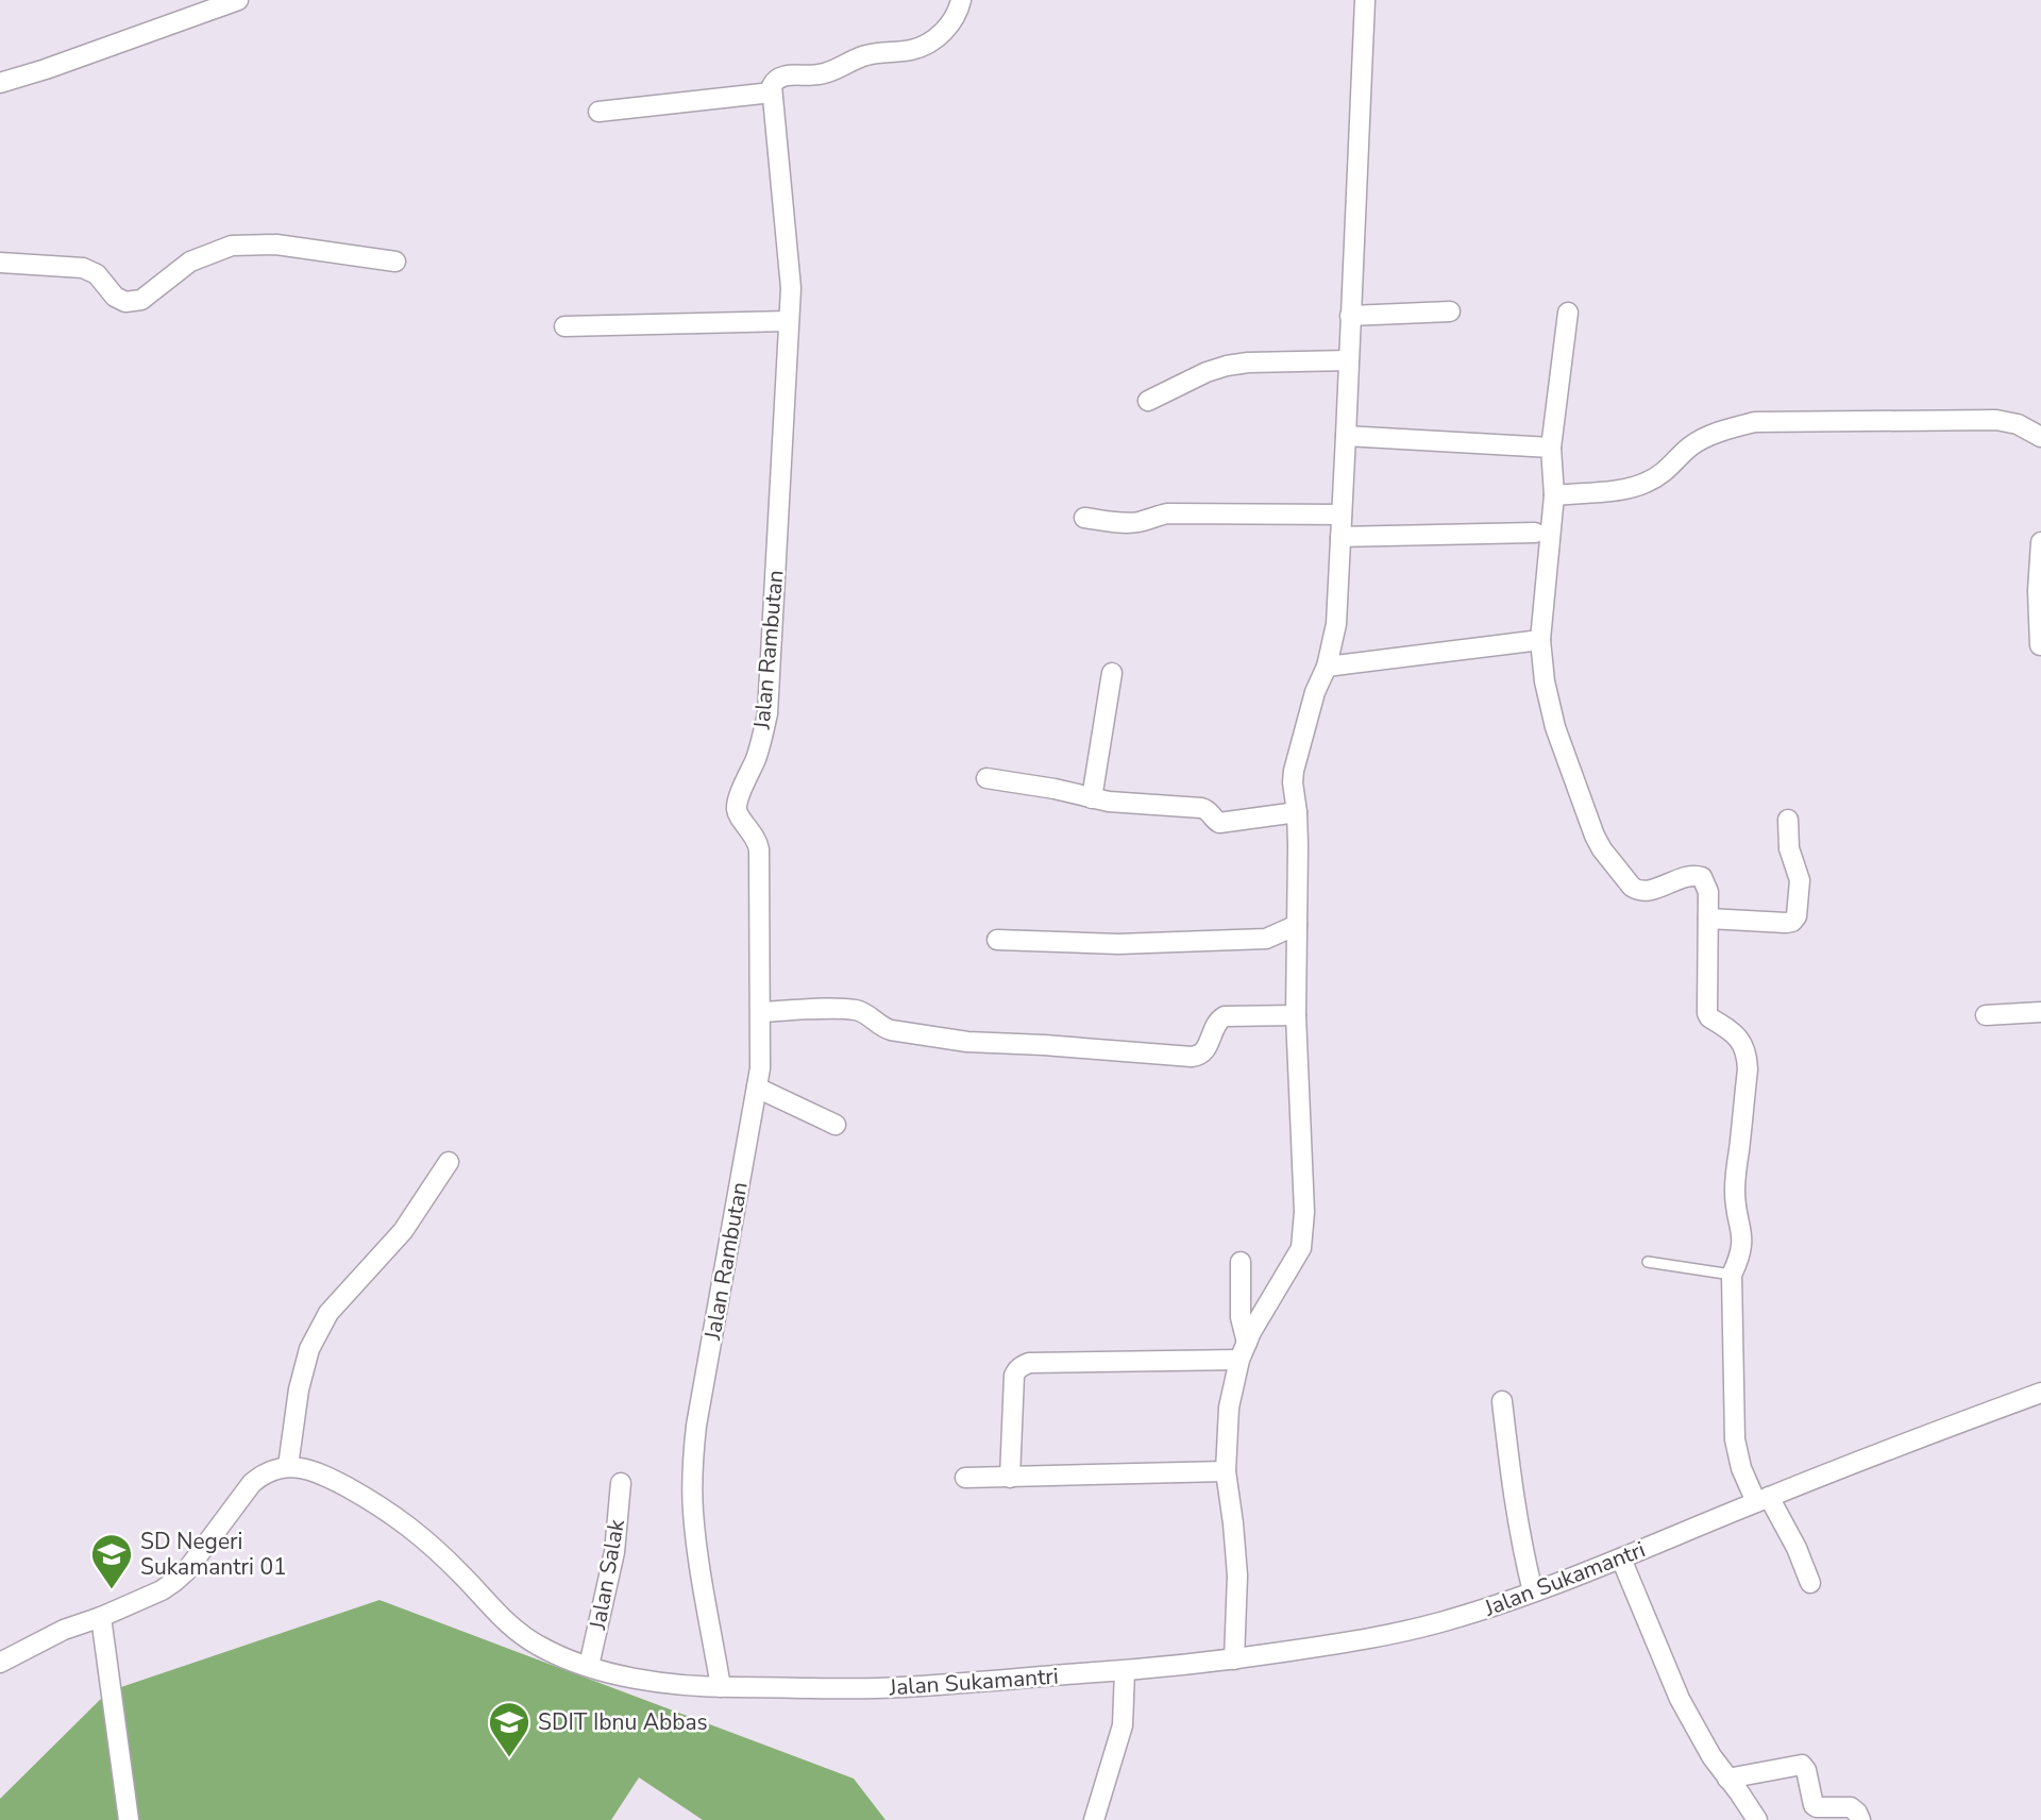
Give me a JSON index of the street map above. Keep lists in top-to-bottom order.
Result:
{
  "streets": {
    "street": ["Jalan Rambutan", "Jalan Salak", "Jalan Sukamantri"]
  },
  "crossings": [
    ["Jalan Rambutan", "Jalan Sukamantri"],
    ["Jalan Salak", "Jalan Sukamantri"]
  ],
  "places": {
    "school or university": ["SD Negeri Sukamantri 01", "SDIT Ibnu Abbas"]
  }
}
